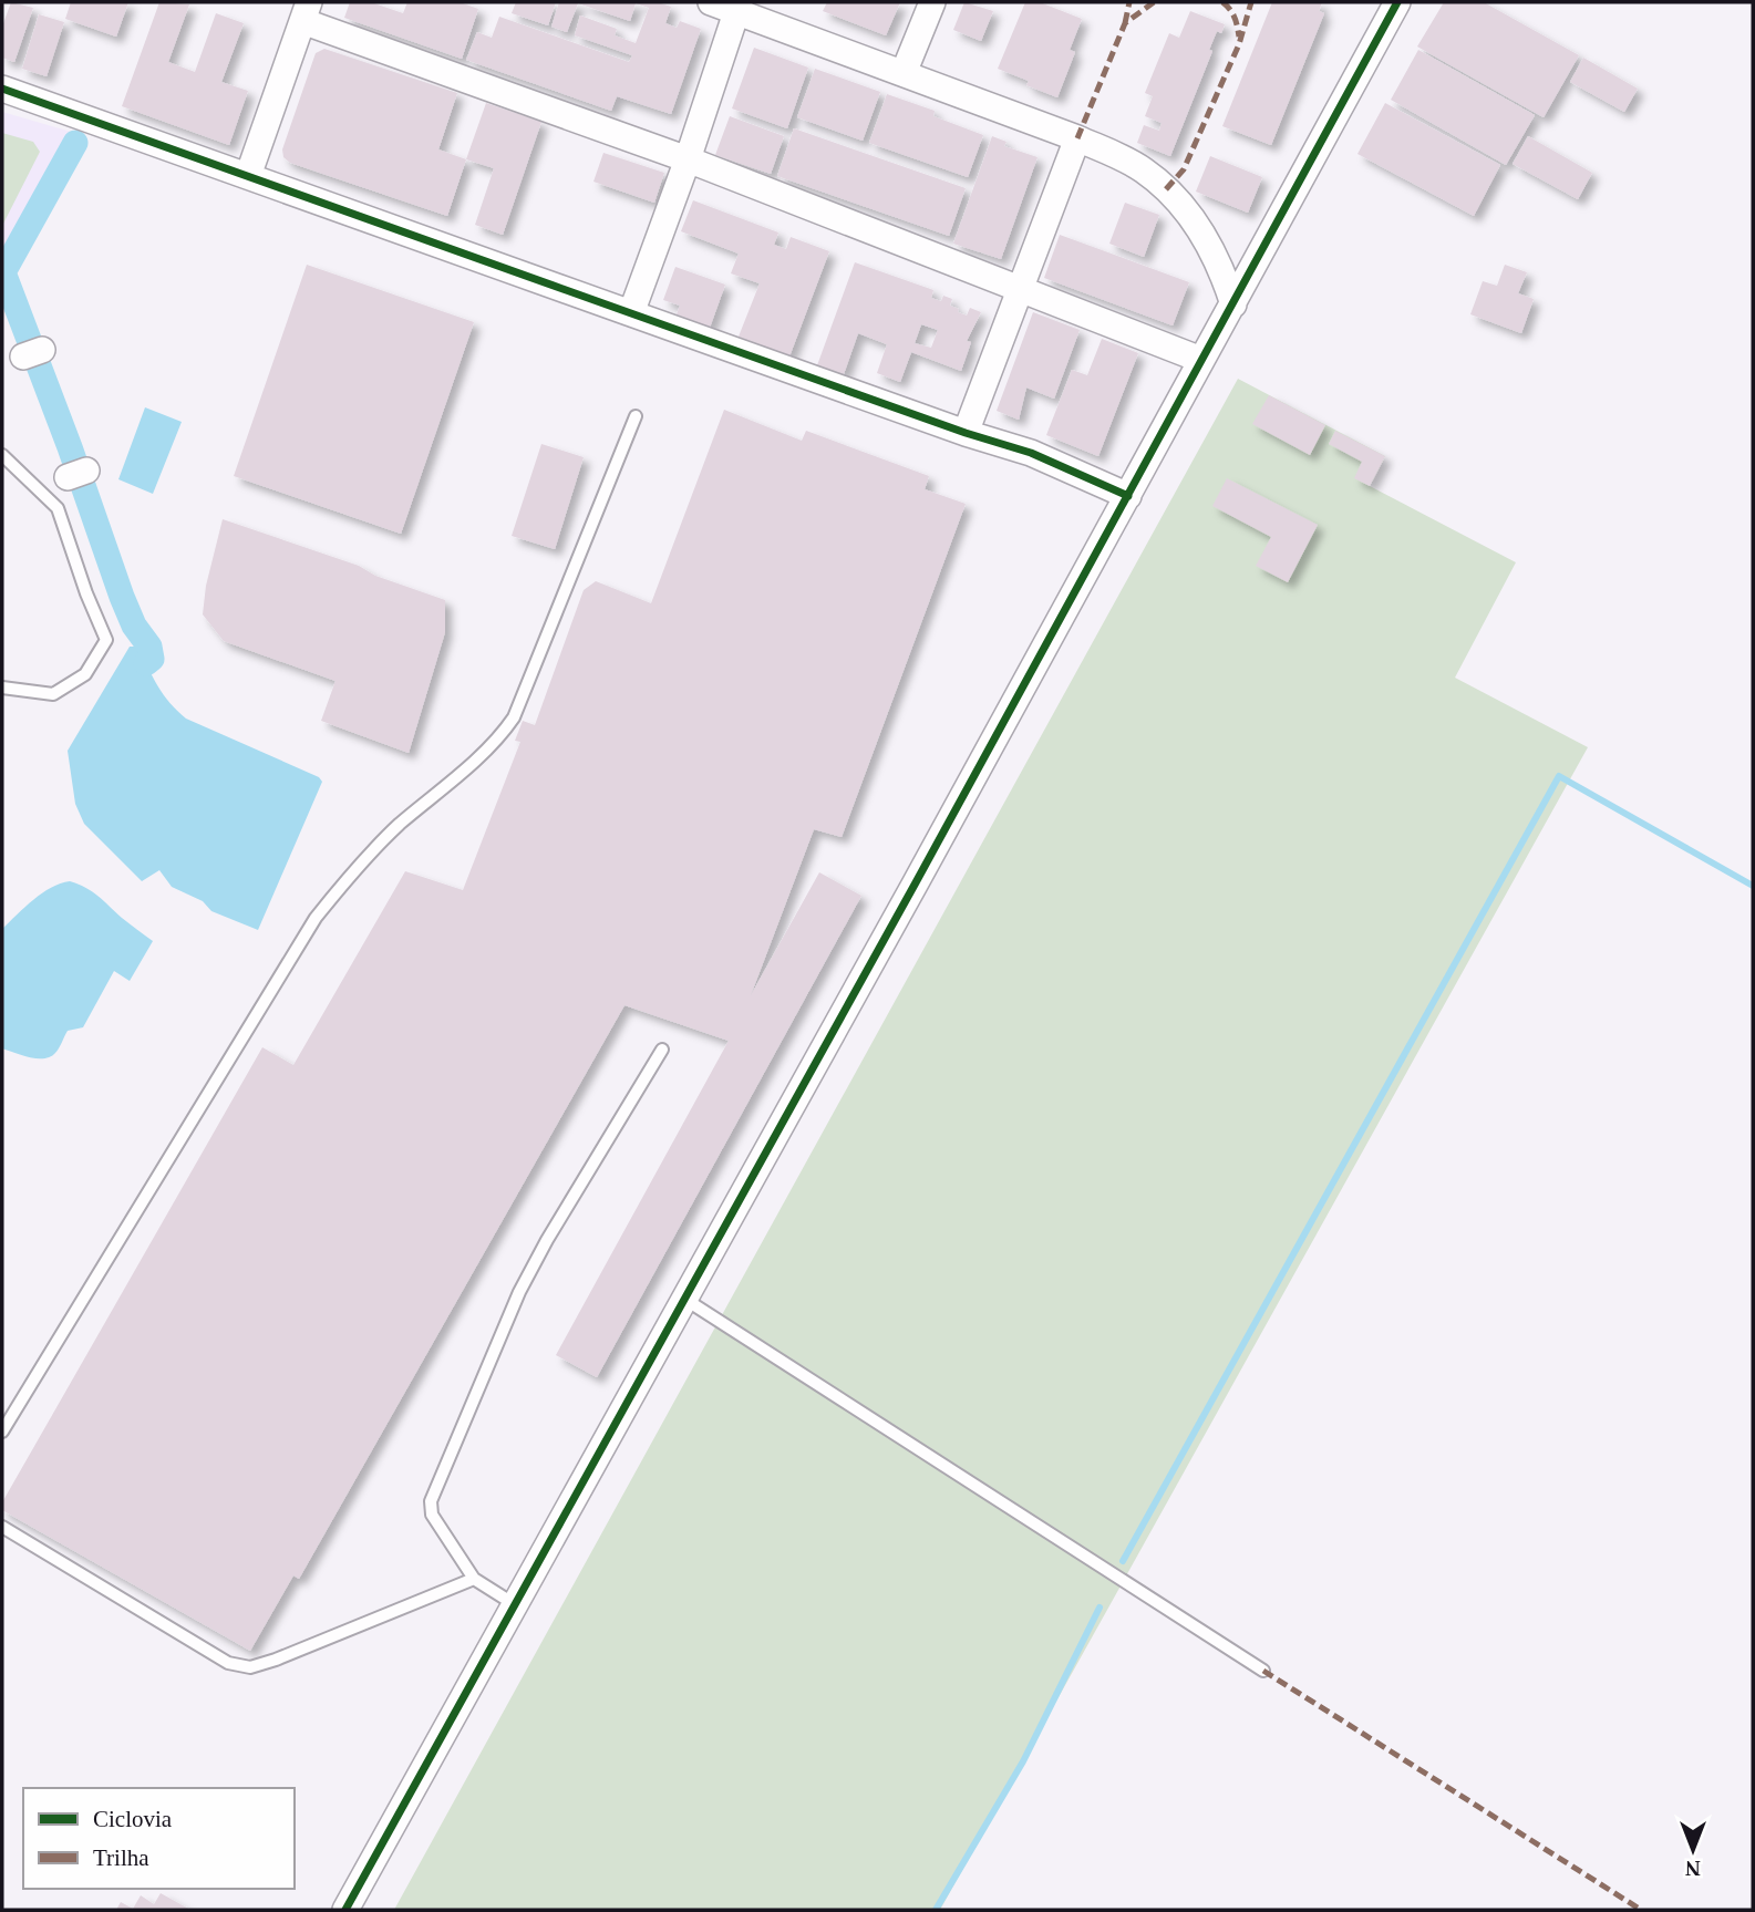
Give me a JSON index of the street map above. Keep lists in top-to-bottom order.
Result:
{
  "legend": ["Ciclovia", "Trilha"],
  "north": "bottom"
}
